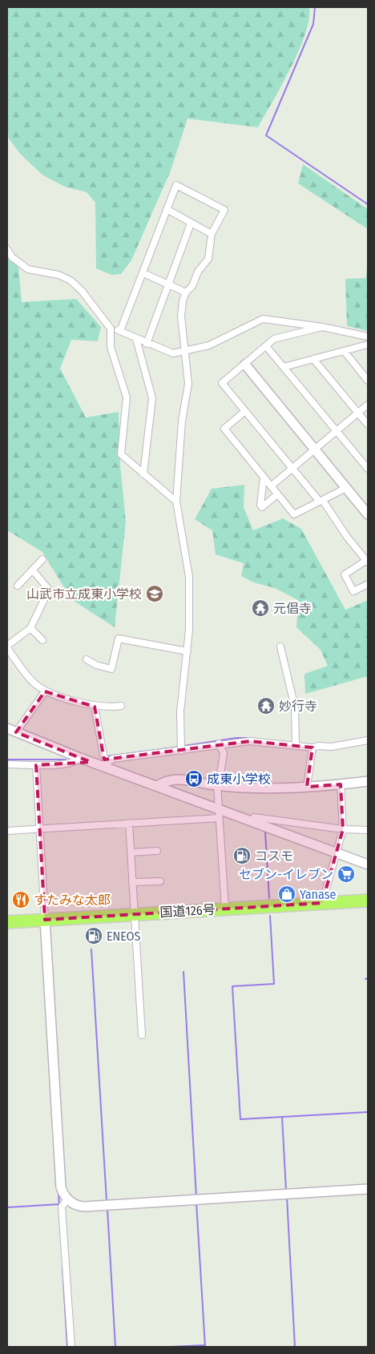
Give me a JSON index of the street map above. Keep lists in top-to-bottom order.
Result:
{
  "streets": {
    "highway": ["国道126号"]
  },
  "places": {
    "school or university": ["山武市立成東小学校"],
    "temple": ["元倡寺", "妙行寺"],
    "bus stop": ["成東小学校"],
    "fuel station": ["コスモ", "ENEOS"],
    "supermarket": ["セブン-イレブン"],
    "shop": ["Yanase"],
    "restaurant": ["すたみな太郎"]
  }
}
